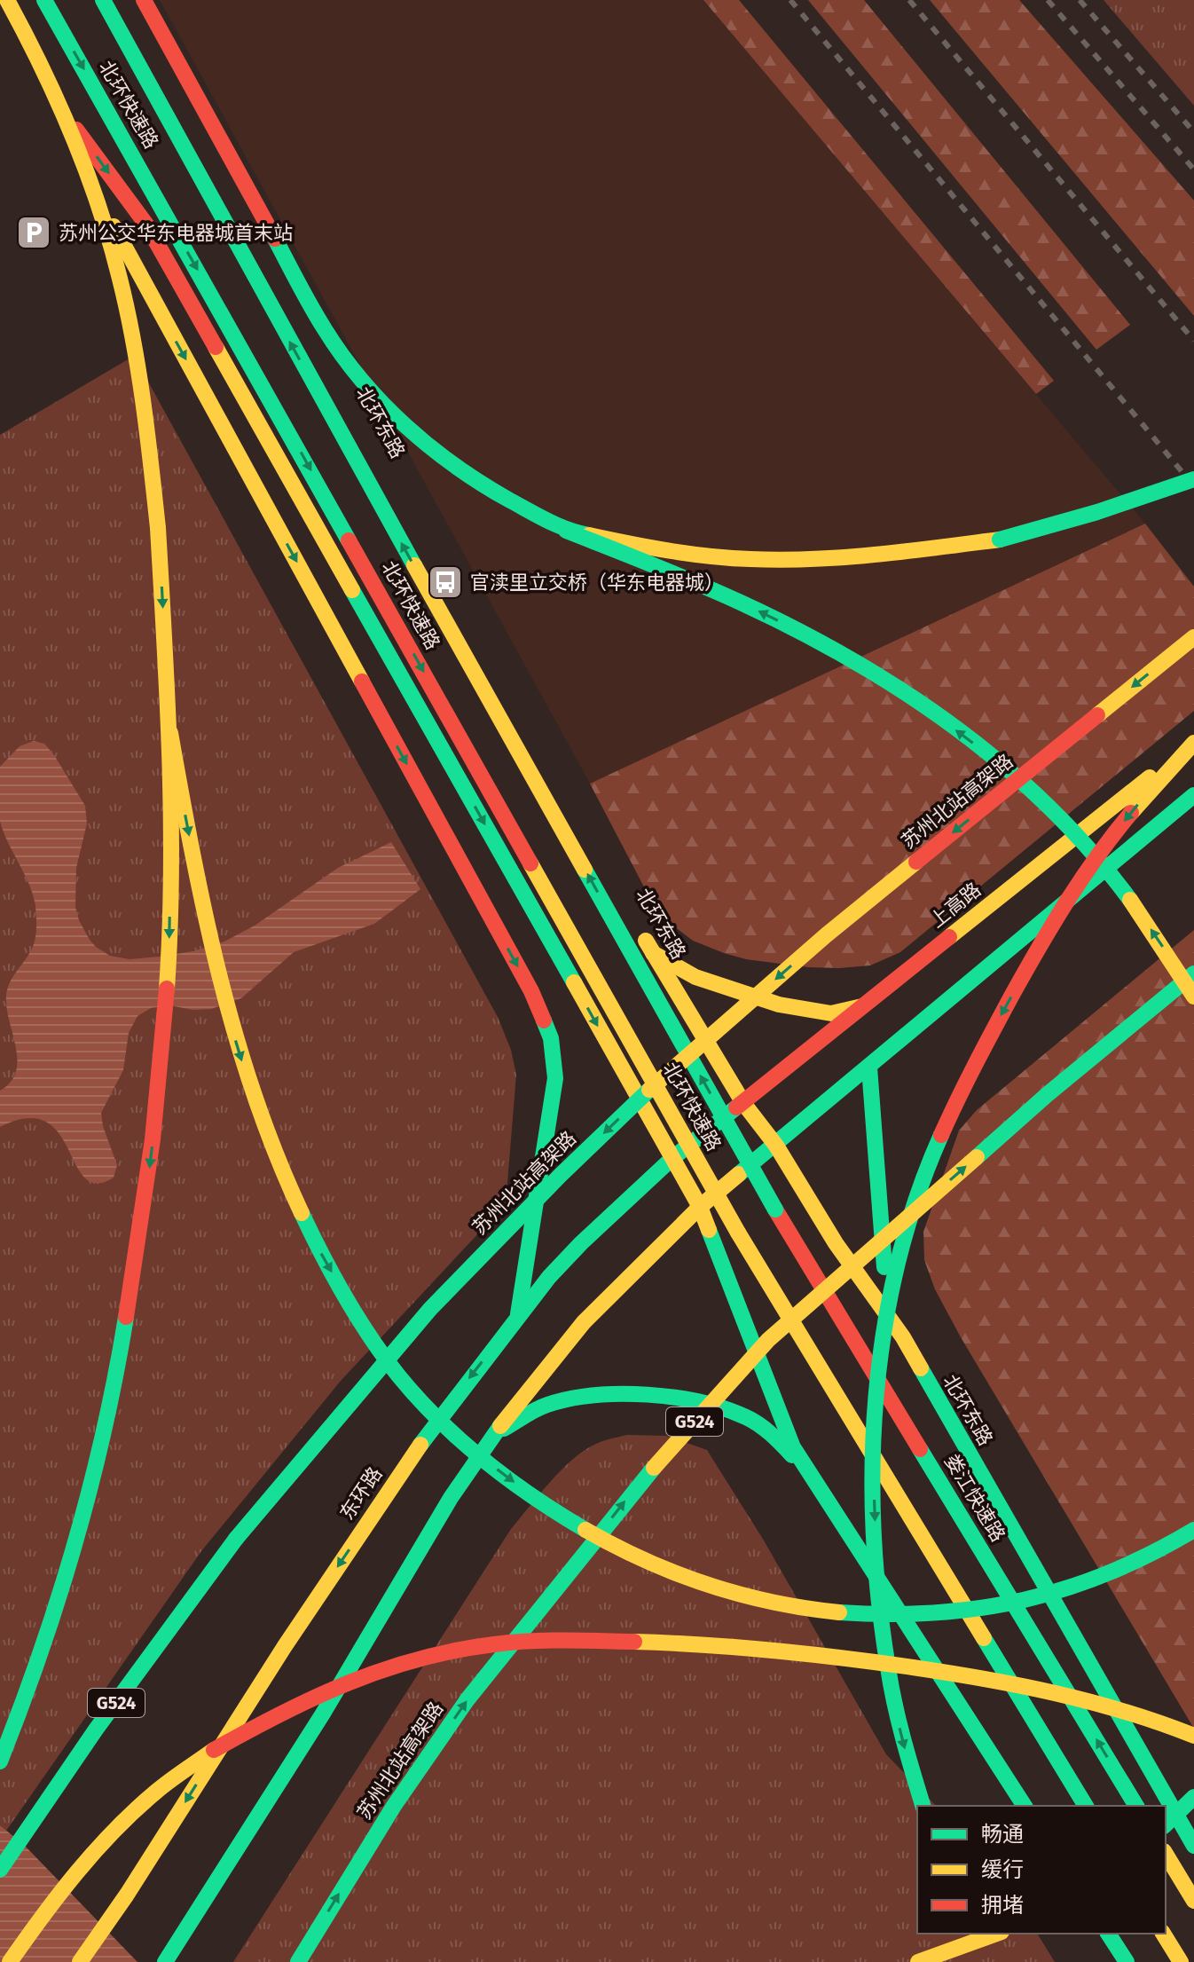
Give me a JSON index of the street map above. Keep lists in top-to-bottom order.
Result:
{
  "streets": {
    "main road": [
      "北环快速路",
      "北环东路",
      "苏州北站高架路",
      "上高路",
      "G524",
      "东环路",
      "娄江快速路"
    ]
  },
  "crossings": [
    ["北环快速路", "娄江快速路"],
    ["北环东路", "上高路"],
    ["北环东路", "东环路"],
    ["上高路", "东环路"]
  ],
  "places": {
    "parking": ["苏州公交华东电器城首末站"],
    "bus stop": ["官渎里立交桥（华东电器城）"]
  },
  "legend": ["畅通", "缓行", "拥堵"]
}
